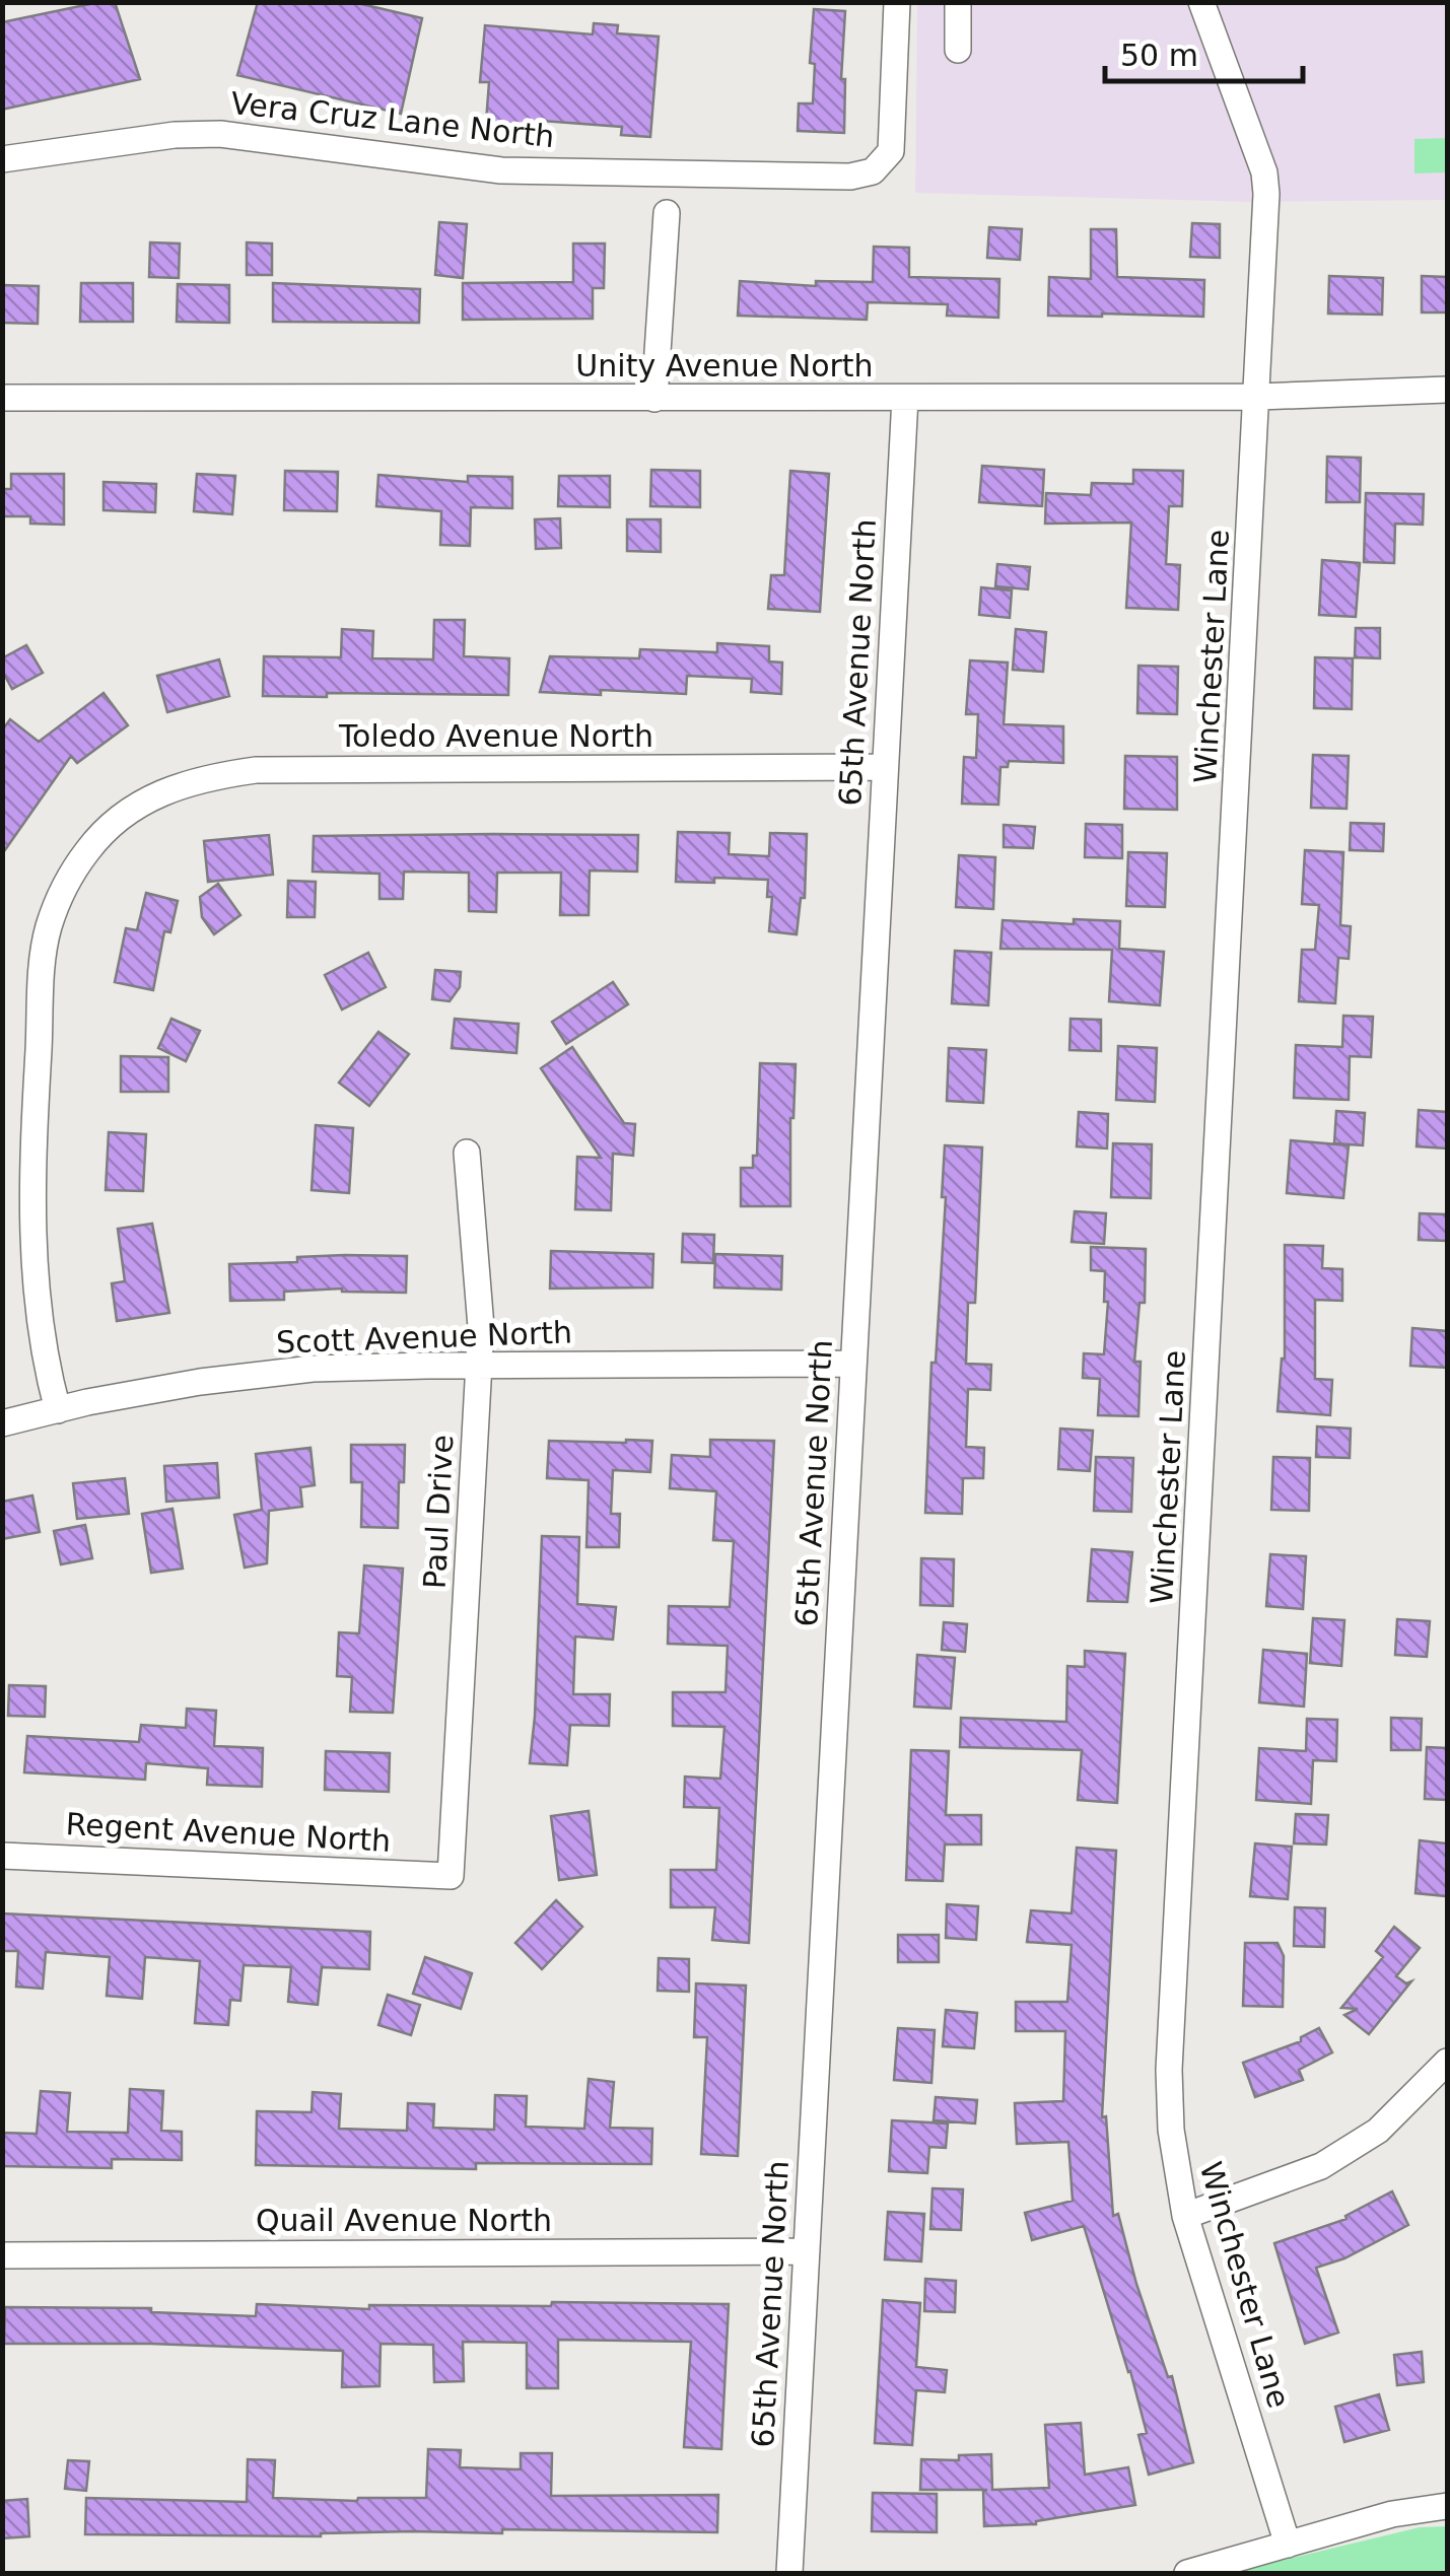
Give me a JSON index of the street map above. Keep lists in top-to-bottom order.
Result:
{
  "streets": {
    "street": [
      "Vera Cruz Lane North",
      "Unity Avenue North",
      "Winchester Lane",
      "65th Avenue North",
      "Toledo Avenue North",
      "Scott Avenue North",
      "Paul Drive",
      "Regent Avenue North",
      "Quail Avenue North"
    ]
  },
  "crossings": [
    ["Unity Avenue North", "Winchester Lane"],
    ["Unity Avenue North", "65th Avenue North"],
    ["65th Avenue North", "Toledo Avenue North"],
    ["65th Avenue North", "Scott Avenue North"],
    ["65th Avenue North", "Quail Avenue North"],
    ["Toledo Avenue North", "Scott Avenue North"],
    ["Scott Avenue North", "Paul Drive"],
    ["Paul Drive", "Regent Avenue North"]
  ],
  "scale_bar": "50 m"
}
